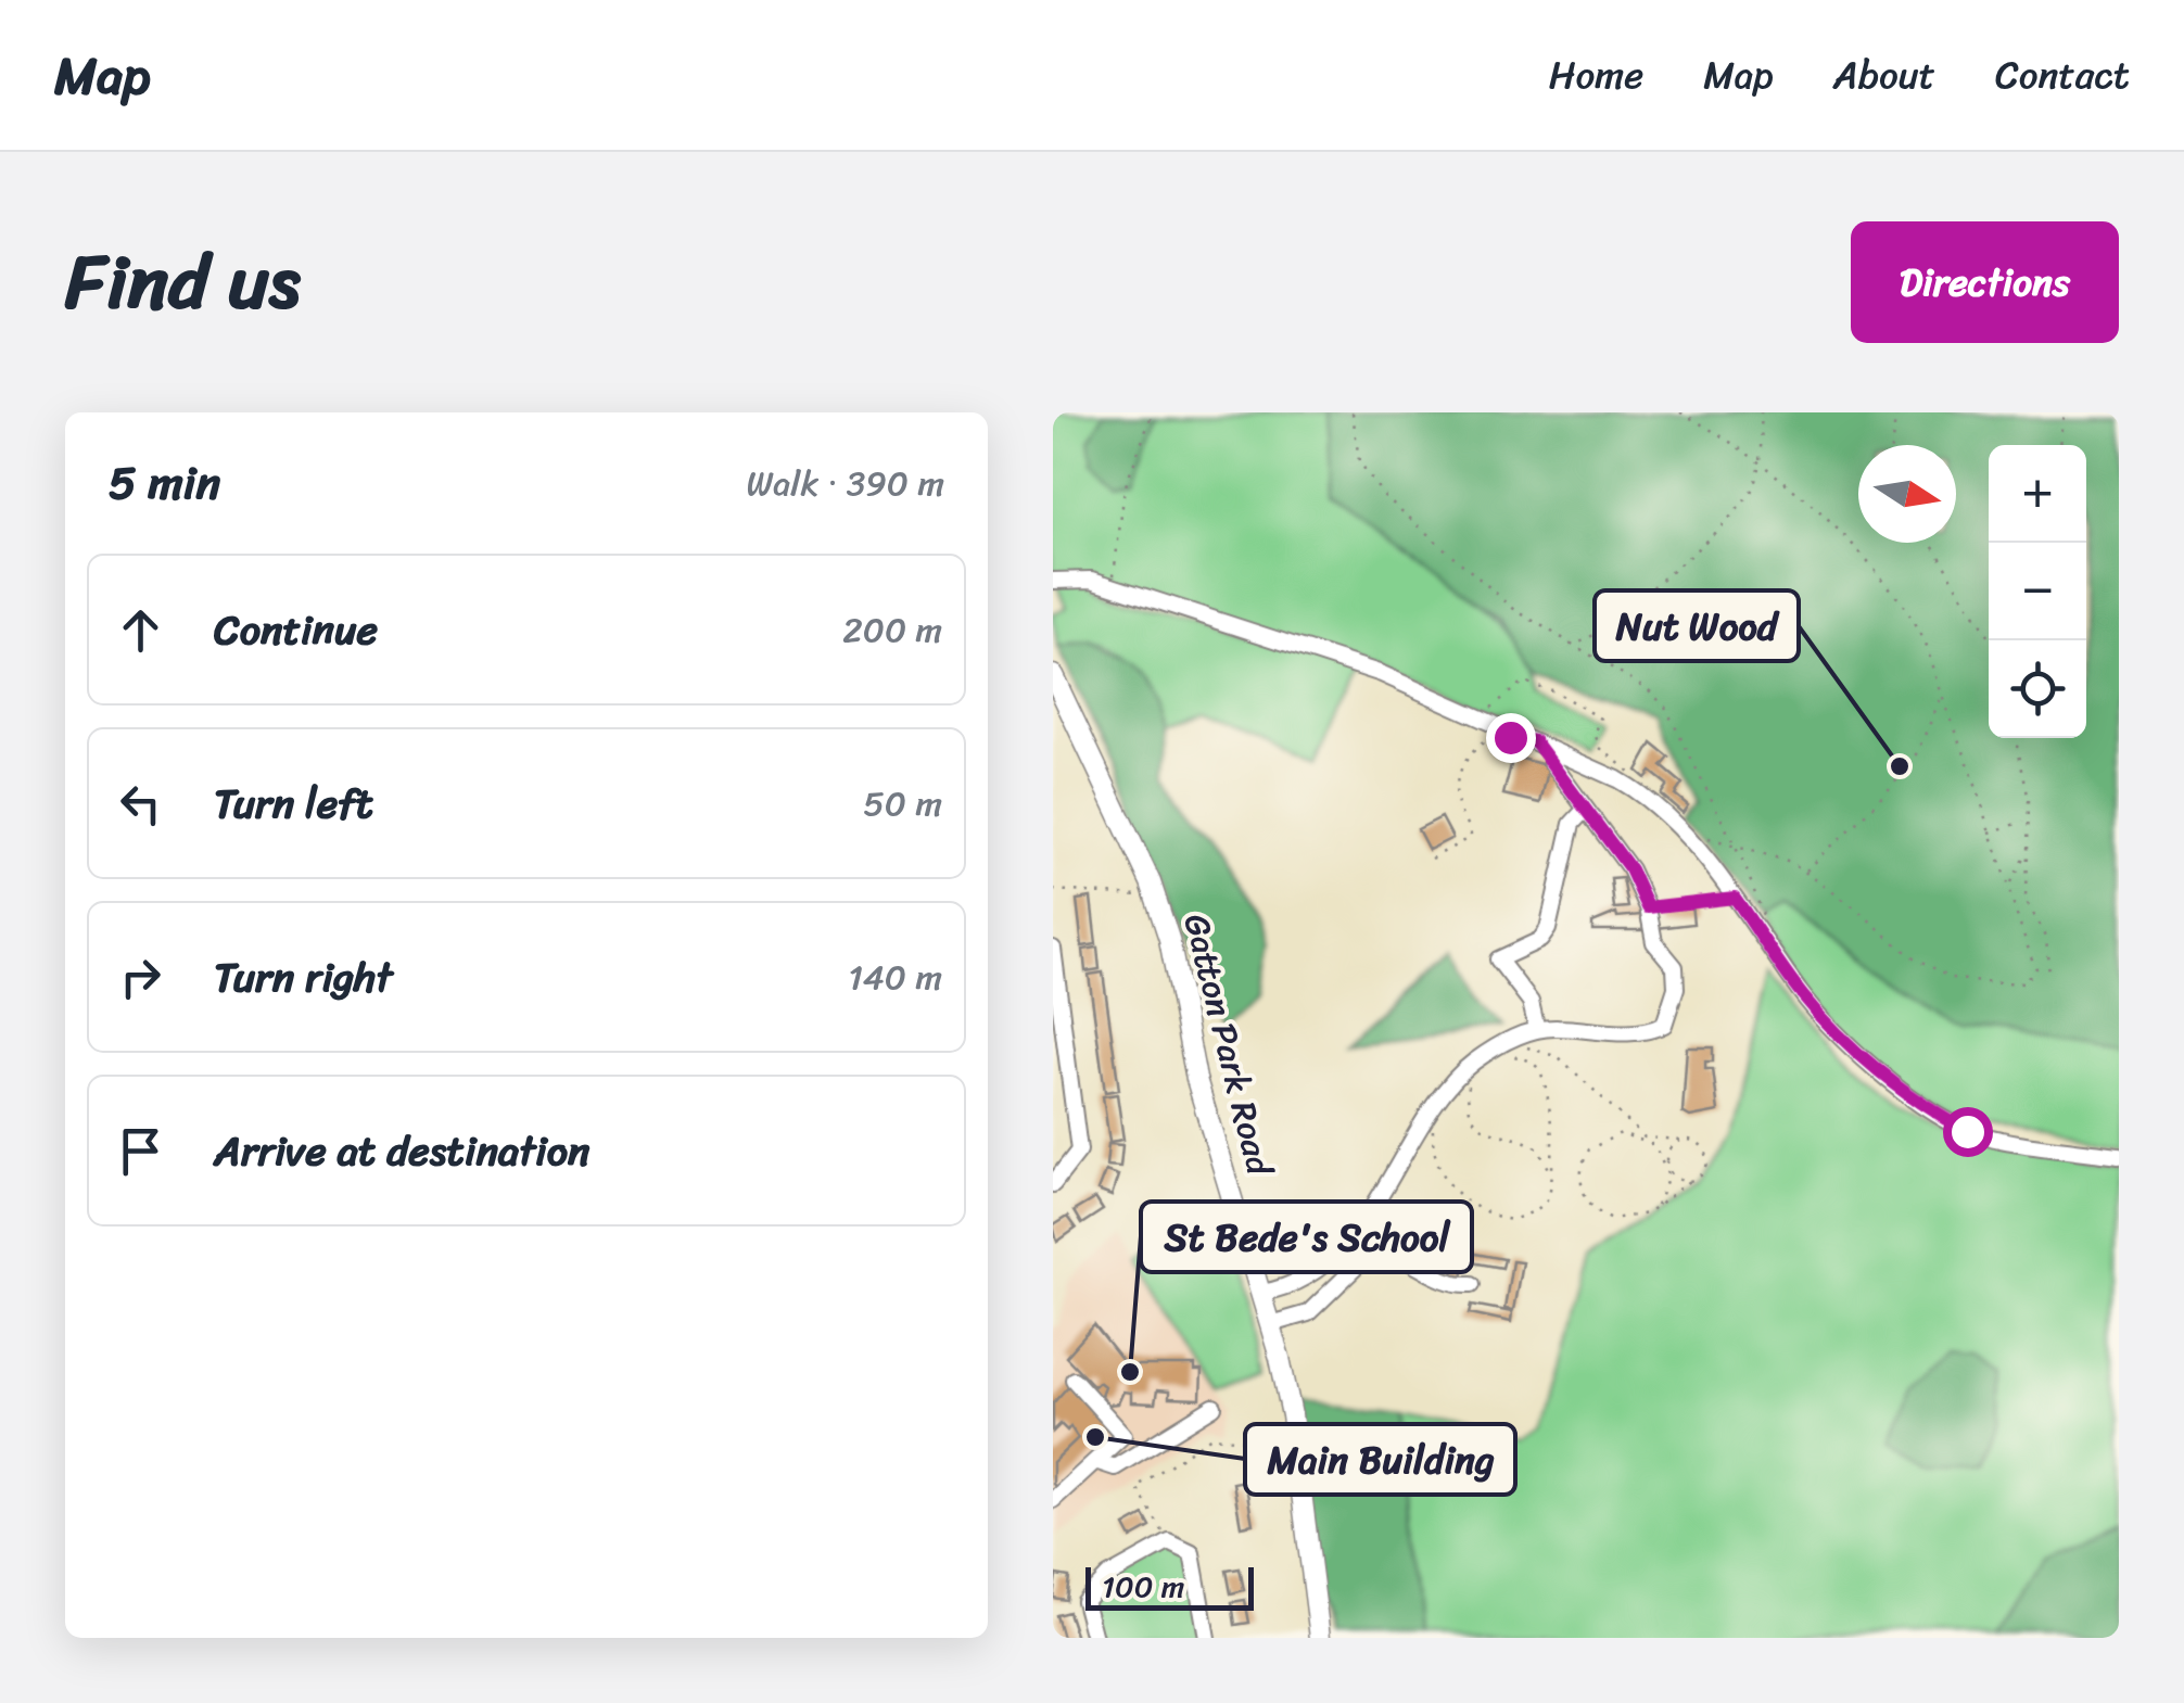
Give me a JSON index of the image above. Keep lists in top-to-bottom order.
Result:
{
  "streets": {
    "main road": ["Gatton Park Road"]
  },
  "places": ["Nut Wood", "St Bede's School", "Main Building"],
  "scale_bar": "100 m",
  "north": "right",
  "page": {
    "header": "Map",
    "nav": [
      "Home",
      "Map",
      "About",
      "Contact"
    ],
    "title": "Find us",
    "buttons": "Directions",
    "heading": ["5 min", "Walk · 390 m"],
    "map_buttons": ["+", "−"],
    "list": [
      ["Continue", "200 m"],
      ["Turn left", "50 m"],
      ["Turn right", "140 m"],
      "Arrive at destination"
    ],
    "scale": "100 m"
  }
}
